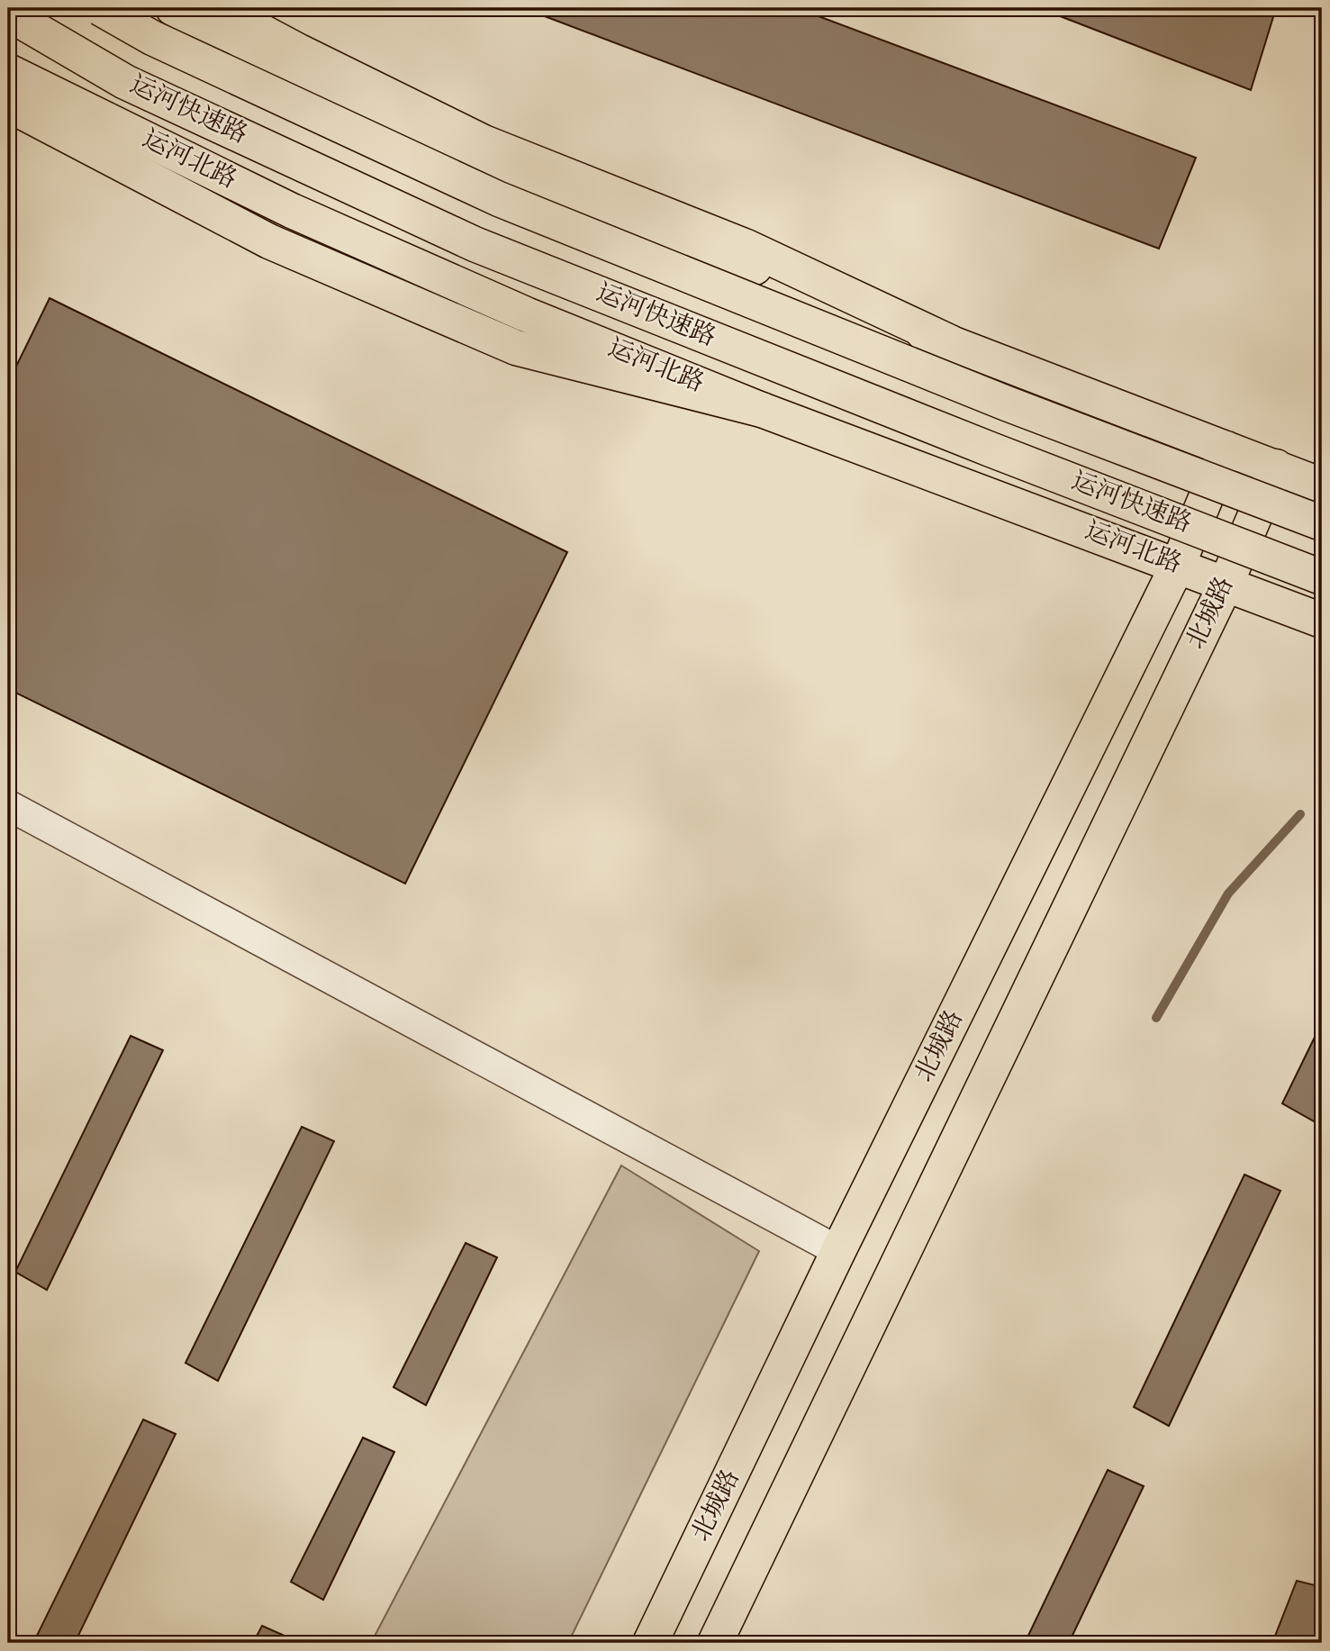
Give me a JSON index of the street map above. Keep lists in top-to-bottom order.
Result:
{
  "streets": {
    "main road": ["运河快速路", "运河北路", "北城路"]
  },
  "crossings": [
    ["运河北路", "北城路"]
  ]
}
